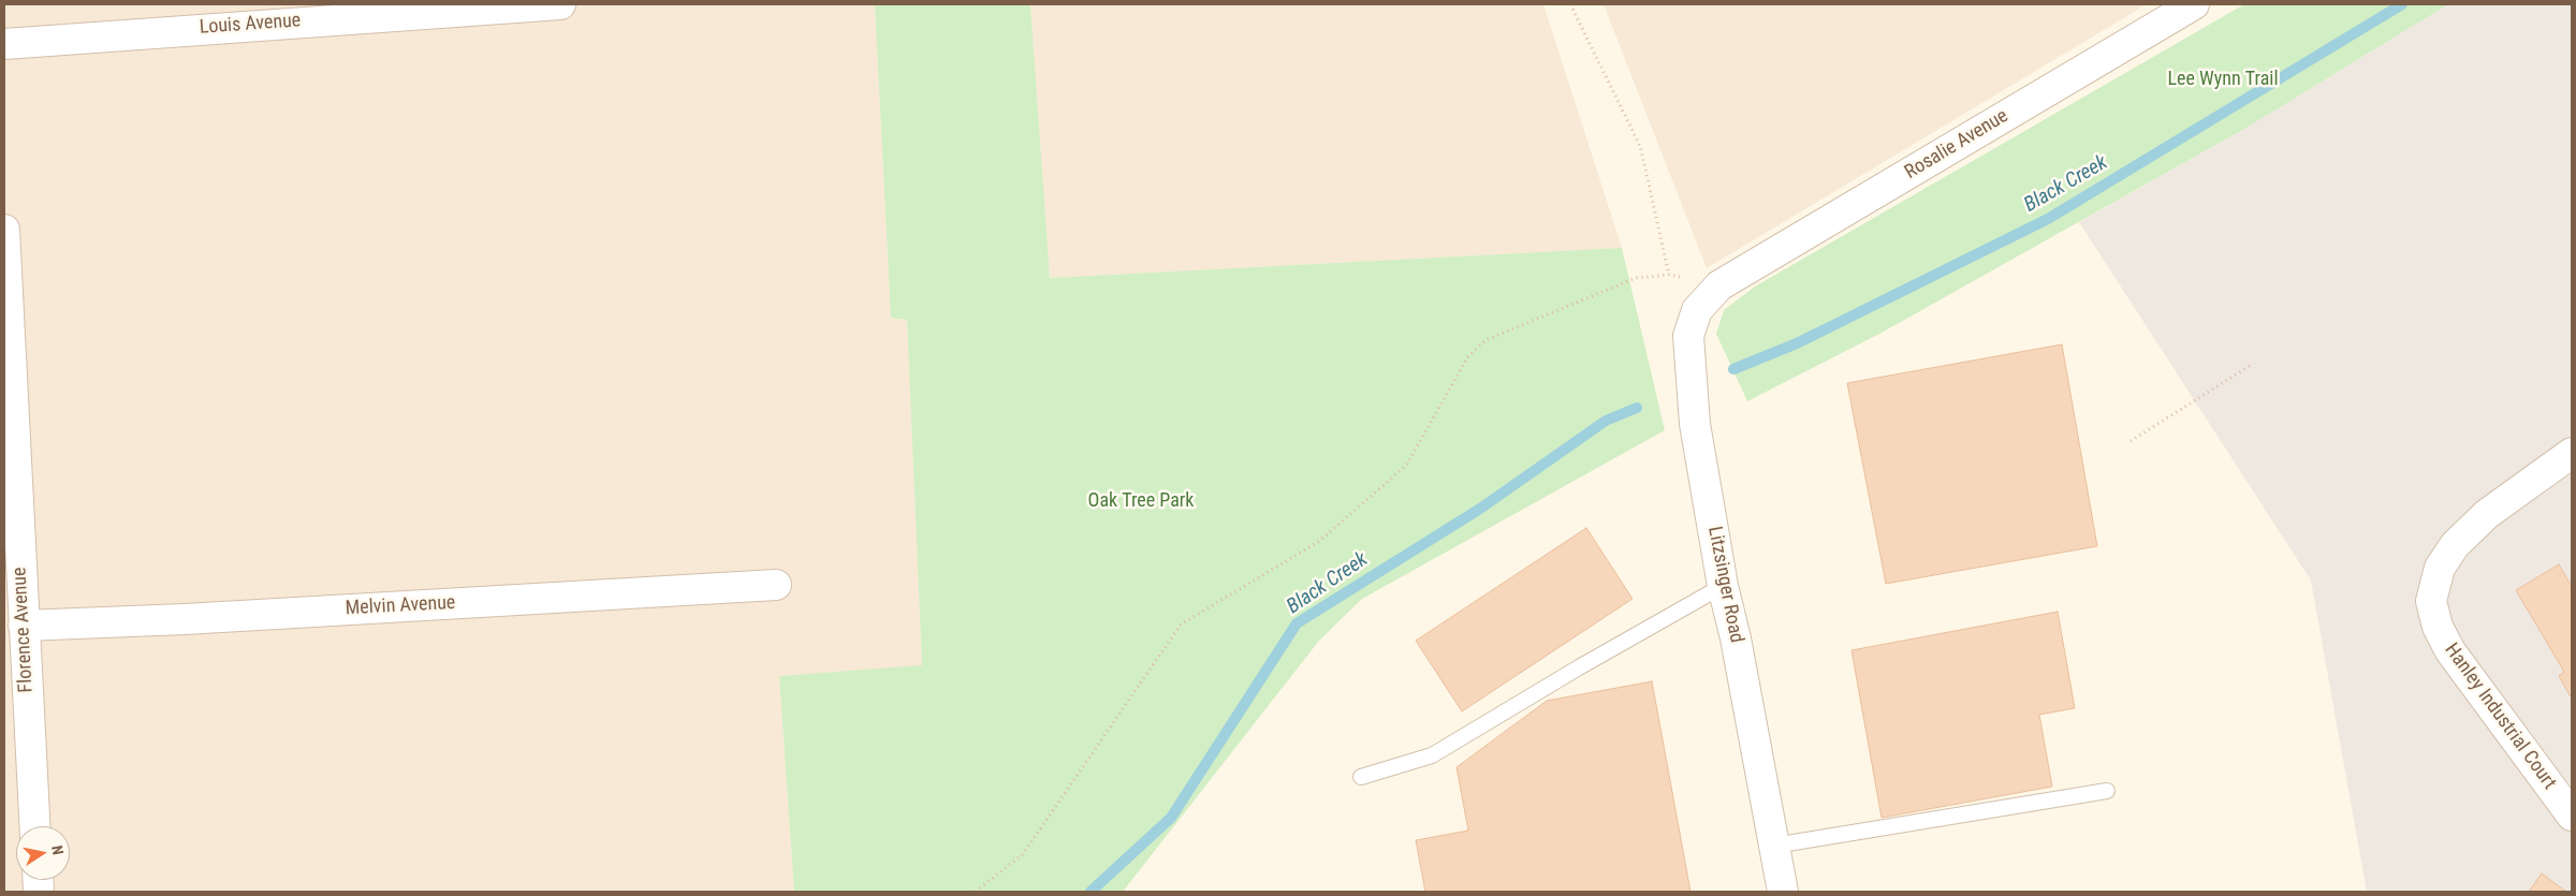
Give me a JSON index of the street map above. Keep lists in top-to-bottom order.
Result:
{
  "streets": {
    "street": [
      "Louis Avenue",
      "Rosalie Avenue",
      "Litzsinger Road",
      "Melvin Avenue",
      "Florence Avenue",
      "Hanley Industrial Court"
    ]
  },
  "crossings": [
    ["Rosalie Avenue", "Litzsinger Road"],
    ["Melvin Avenue", "Florence Avenue"]
  ],
  "water": ["Black Creek"],
  "parks": ["Lee Wynn Trail", "Oak Tree Park"],
  "north": "right"
}
